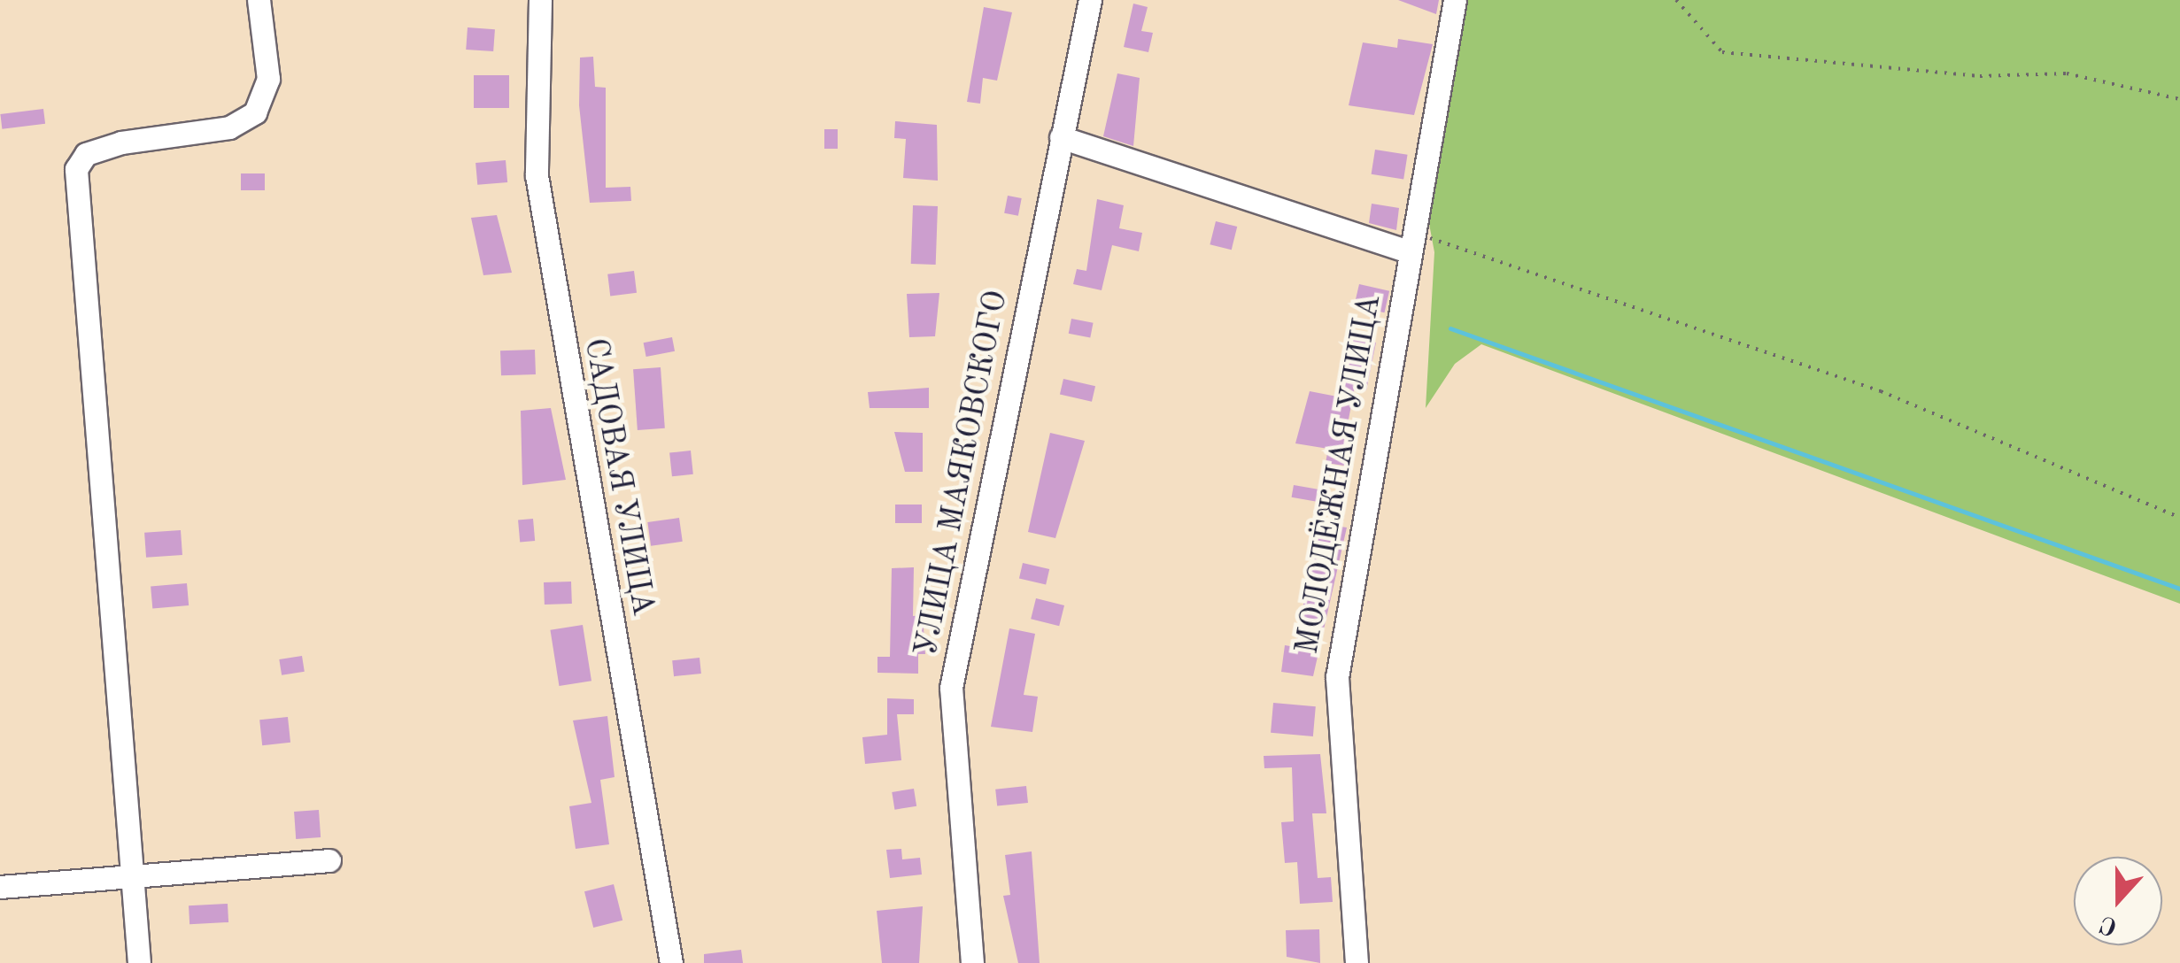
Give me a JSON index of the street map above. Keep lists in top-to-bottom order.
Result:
{
  "streets": {
    "street": ["УЛИЦА МАЯКОВСКОГО", "МОЛОДЁЖНАЯ УЛИЦА", "САДОВАЯ УЛИЦА"]
  },
  "north": "bottom"
}
